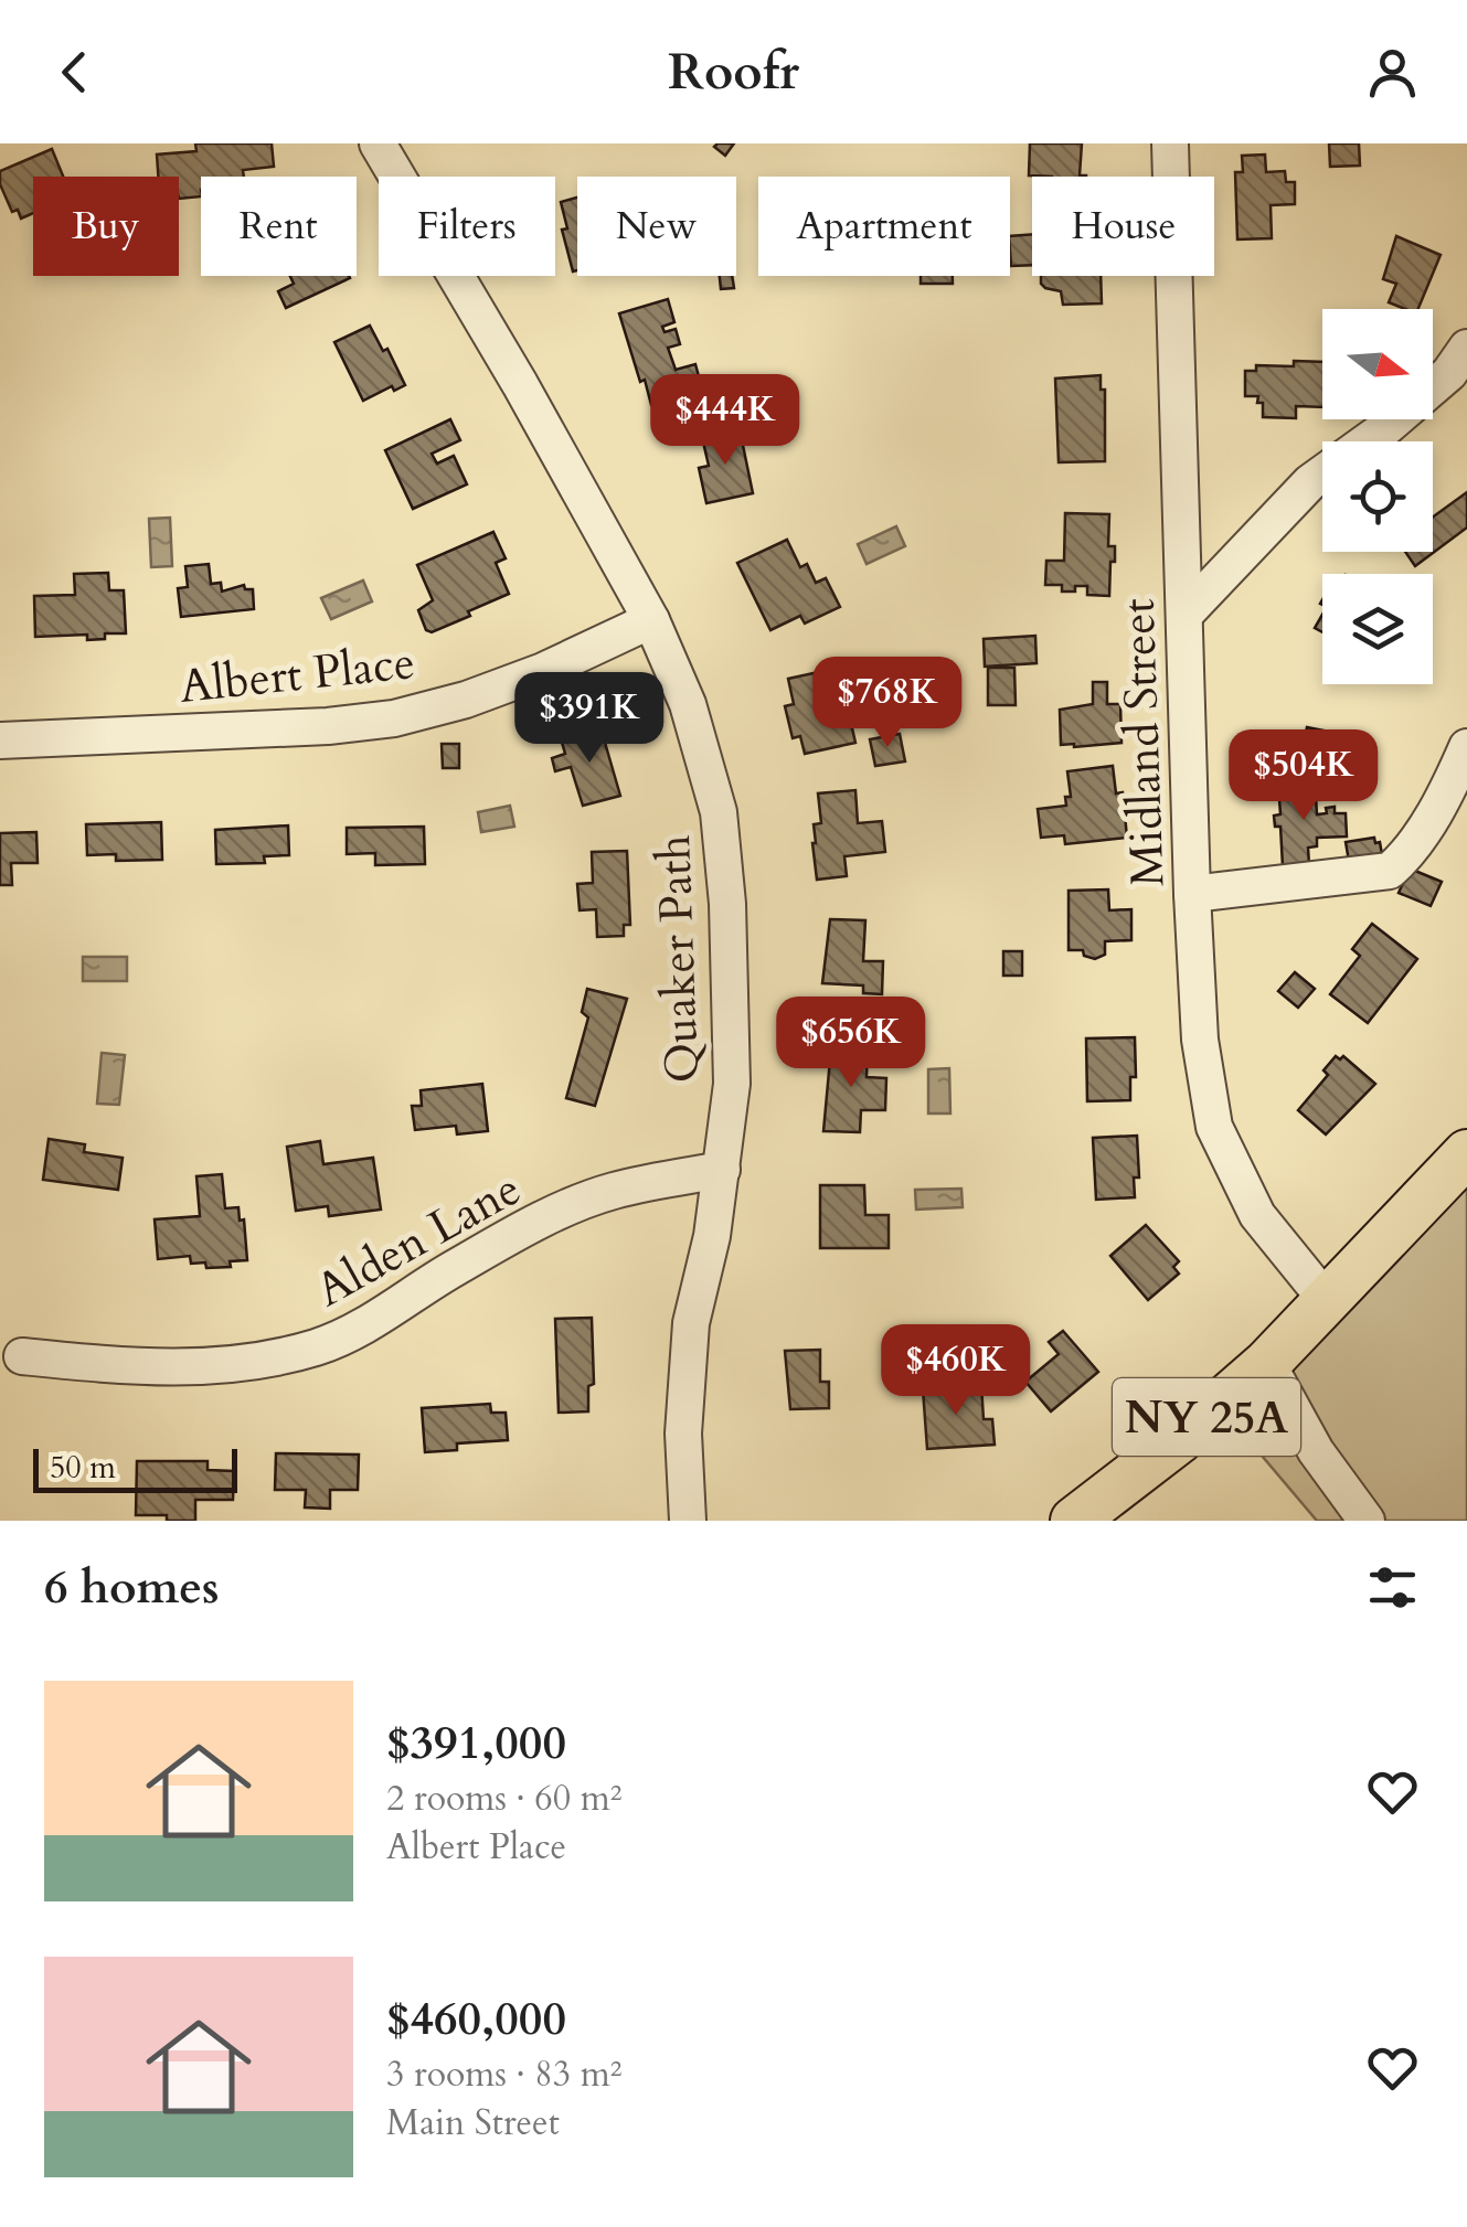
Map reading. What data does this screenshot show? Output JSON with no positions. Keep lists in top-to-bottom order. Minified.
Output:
{"streets":{"main road":["NY 25A"],"street":["Albert Place","Midland Street","Quaker Path","Alden Lane"]},"crossings":[["Albert Place","Quaker Path"],["Midland Street","NY 25A"],["Quaker Path","Alden Lane"]],"scale_bar":"50 m","north":"right","page":{"header":"Roofr","chip":["Buy","Rent","Filters","New","Apartment","House"],"price":["$444K","$768K","$391K","$504K","$656K","$460K"],"scale":"50 m","heading":"6 homes","list":[{"name":"$391,000","note":"2 rooms · 60 m² · Albert Place"},{"name":"$460,000","note":"3 rooms · 83 m² · Main Street"}]}}
